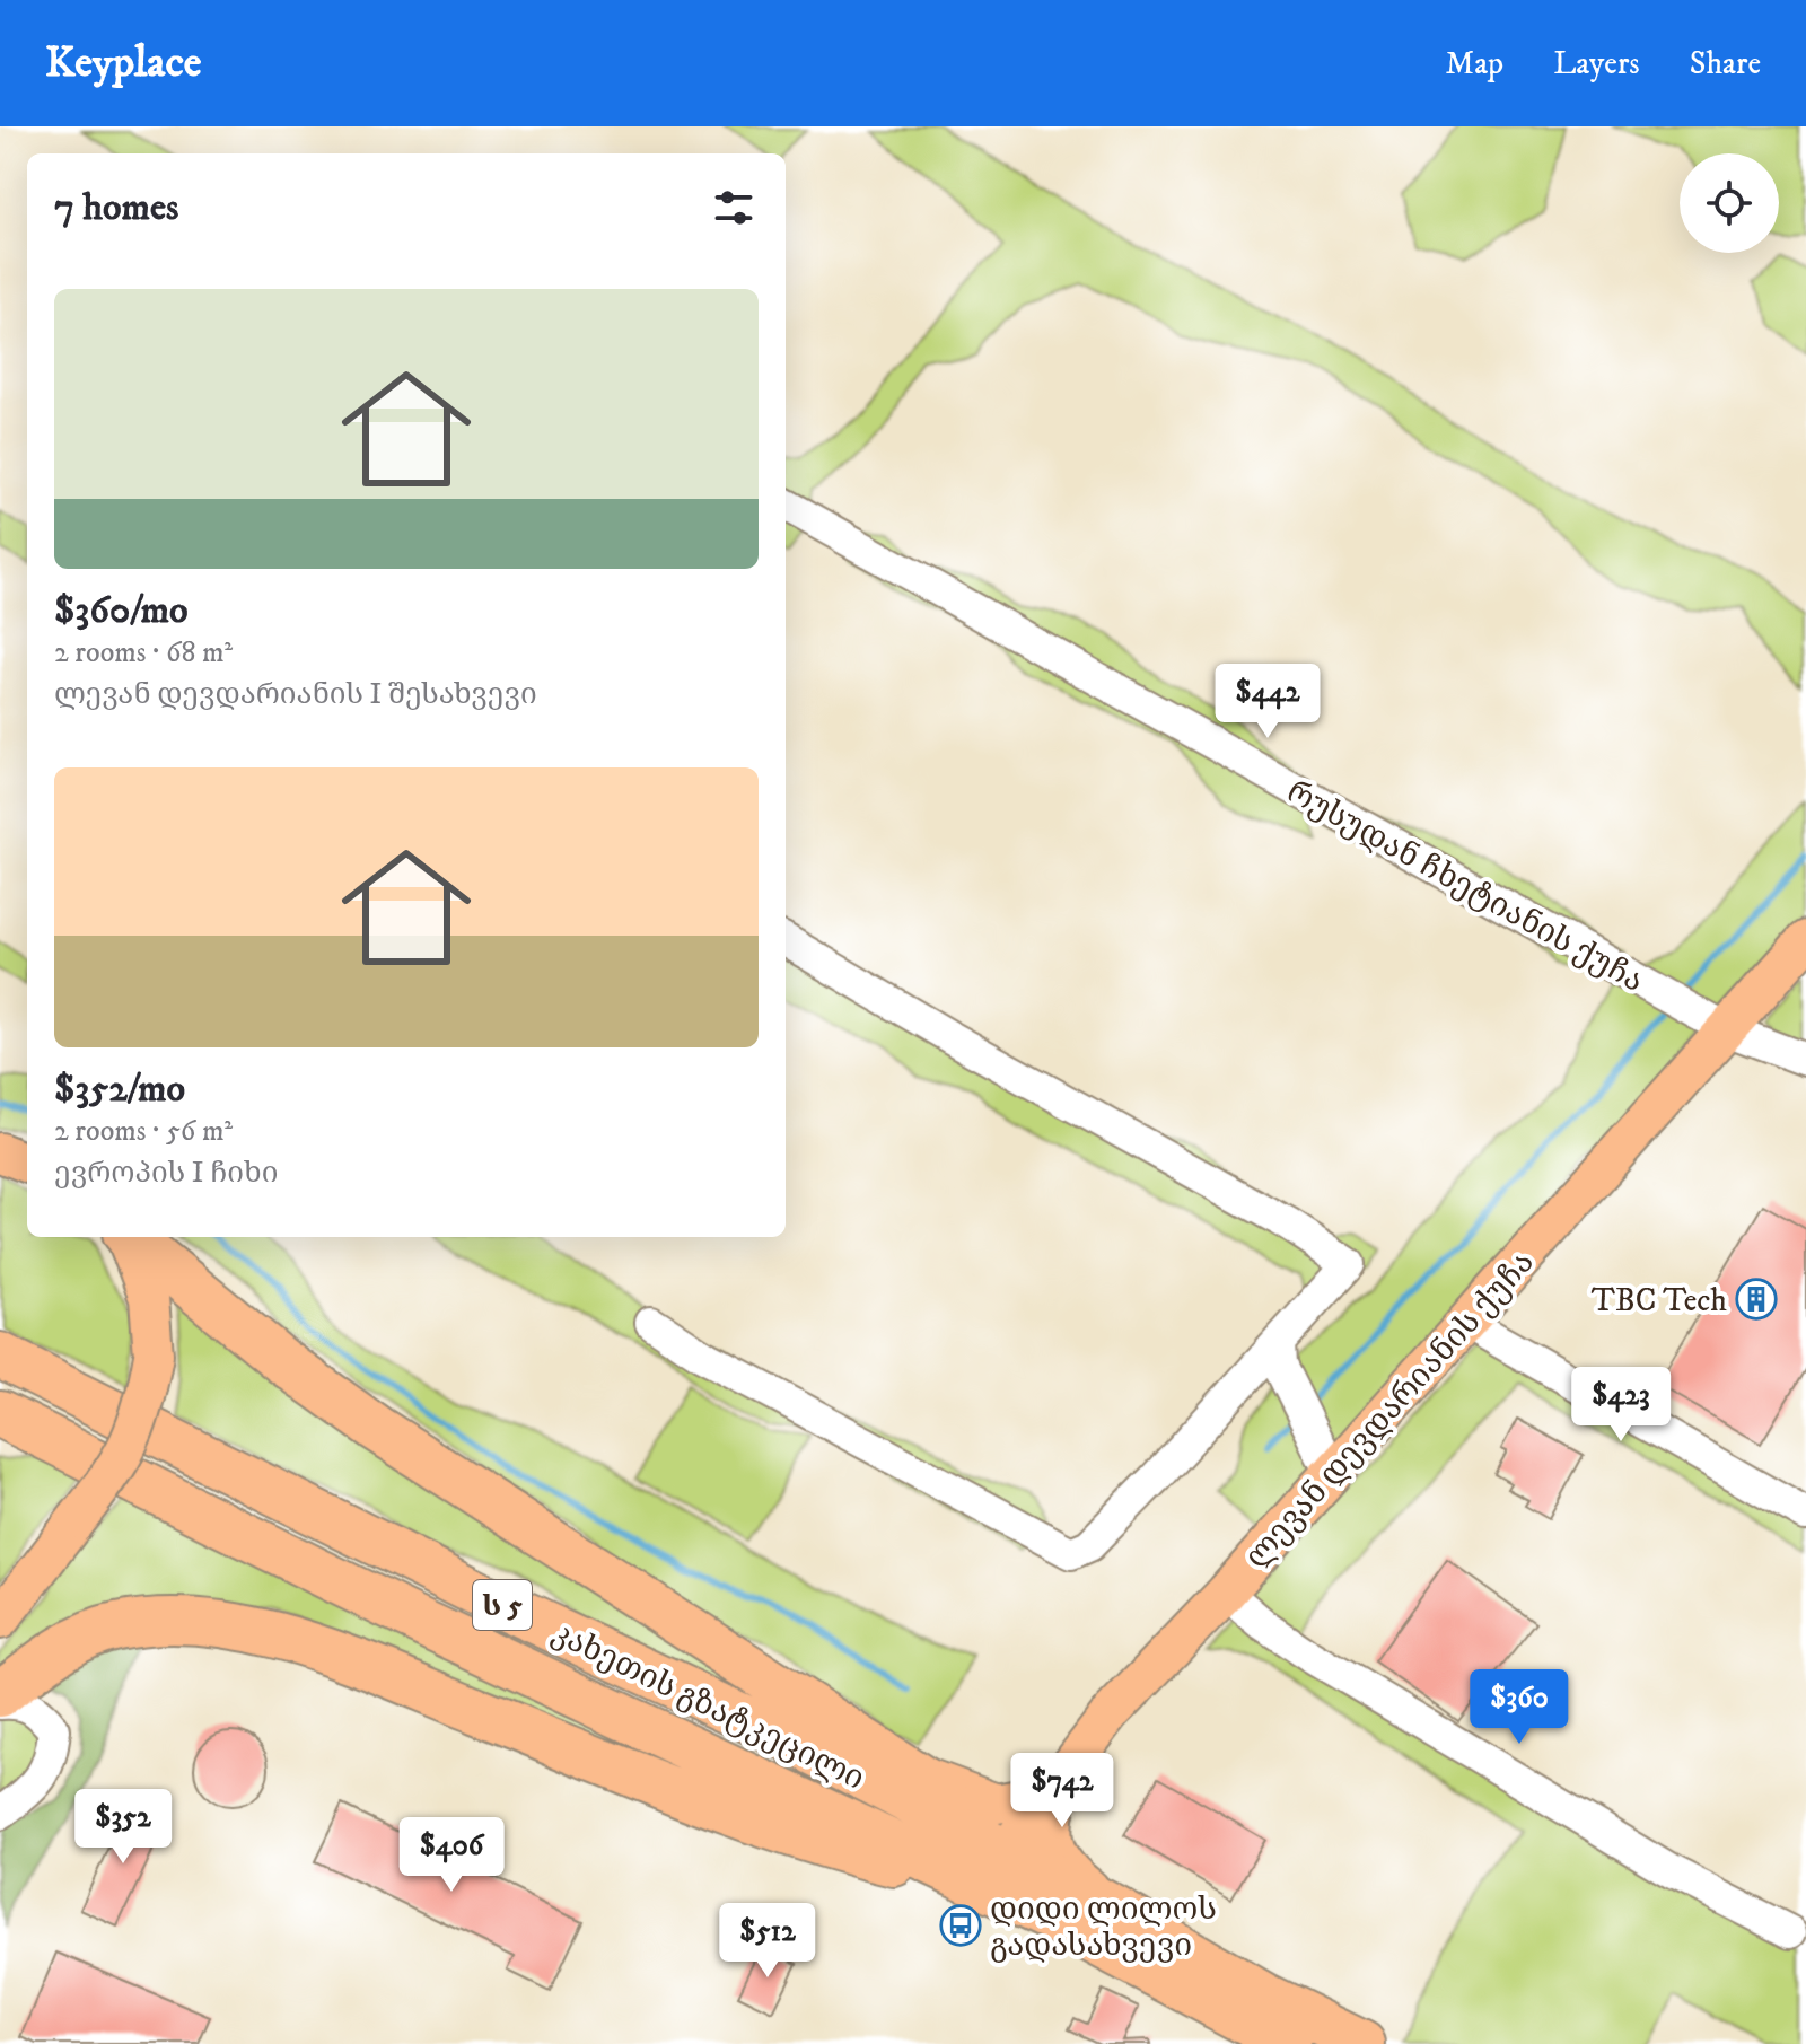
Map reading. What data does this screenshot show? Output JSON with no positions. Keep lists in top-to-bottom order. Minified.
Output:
{"streets":{"highway":["ს 5","კახეთის გზატკეცილი"],"main road":["ლევან დევდარიანის ქუჩა"],"street":["რუსუდან ჩხეტიანის ქუჩა"]},"crossings":[["რუსუდან ჩხეტიანის ქუჩა","ლევან დევდარიანის ქუჩა"],["ლევან დევდარიანის ქუჩა","კახეთის გზატკეცილი"]],"places":{"building":["TBC Tech"],"bus stop":["დიდი ლილოს გადასახვევი"]},"page":{"header":"Keyplace","nav":["Map","Layers","Share"],"heading":"7 homes","list":[{"name":"$360/mo","note":"2 rooms · 68 m² · ლევან დევდარიანის I შესახვევი"},{"name":"$352/mo","note":"2 rooms · 56 m² · ევროპის I ჩიხი"}],"price":["$442","$423","$360","$742","$352","$406","$512"]}}
